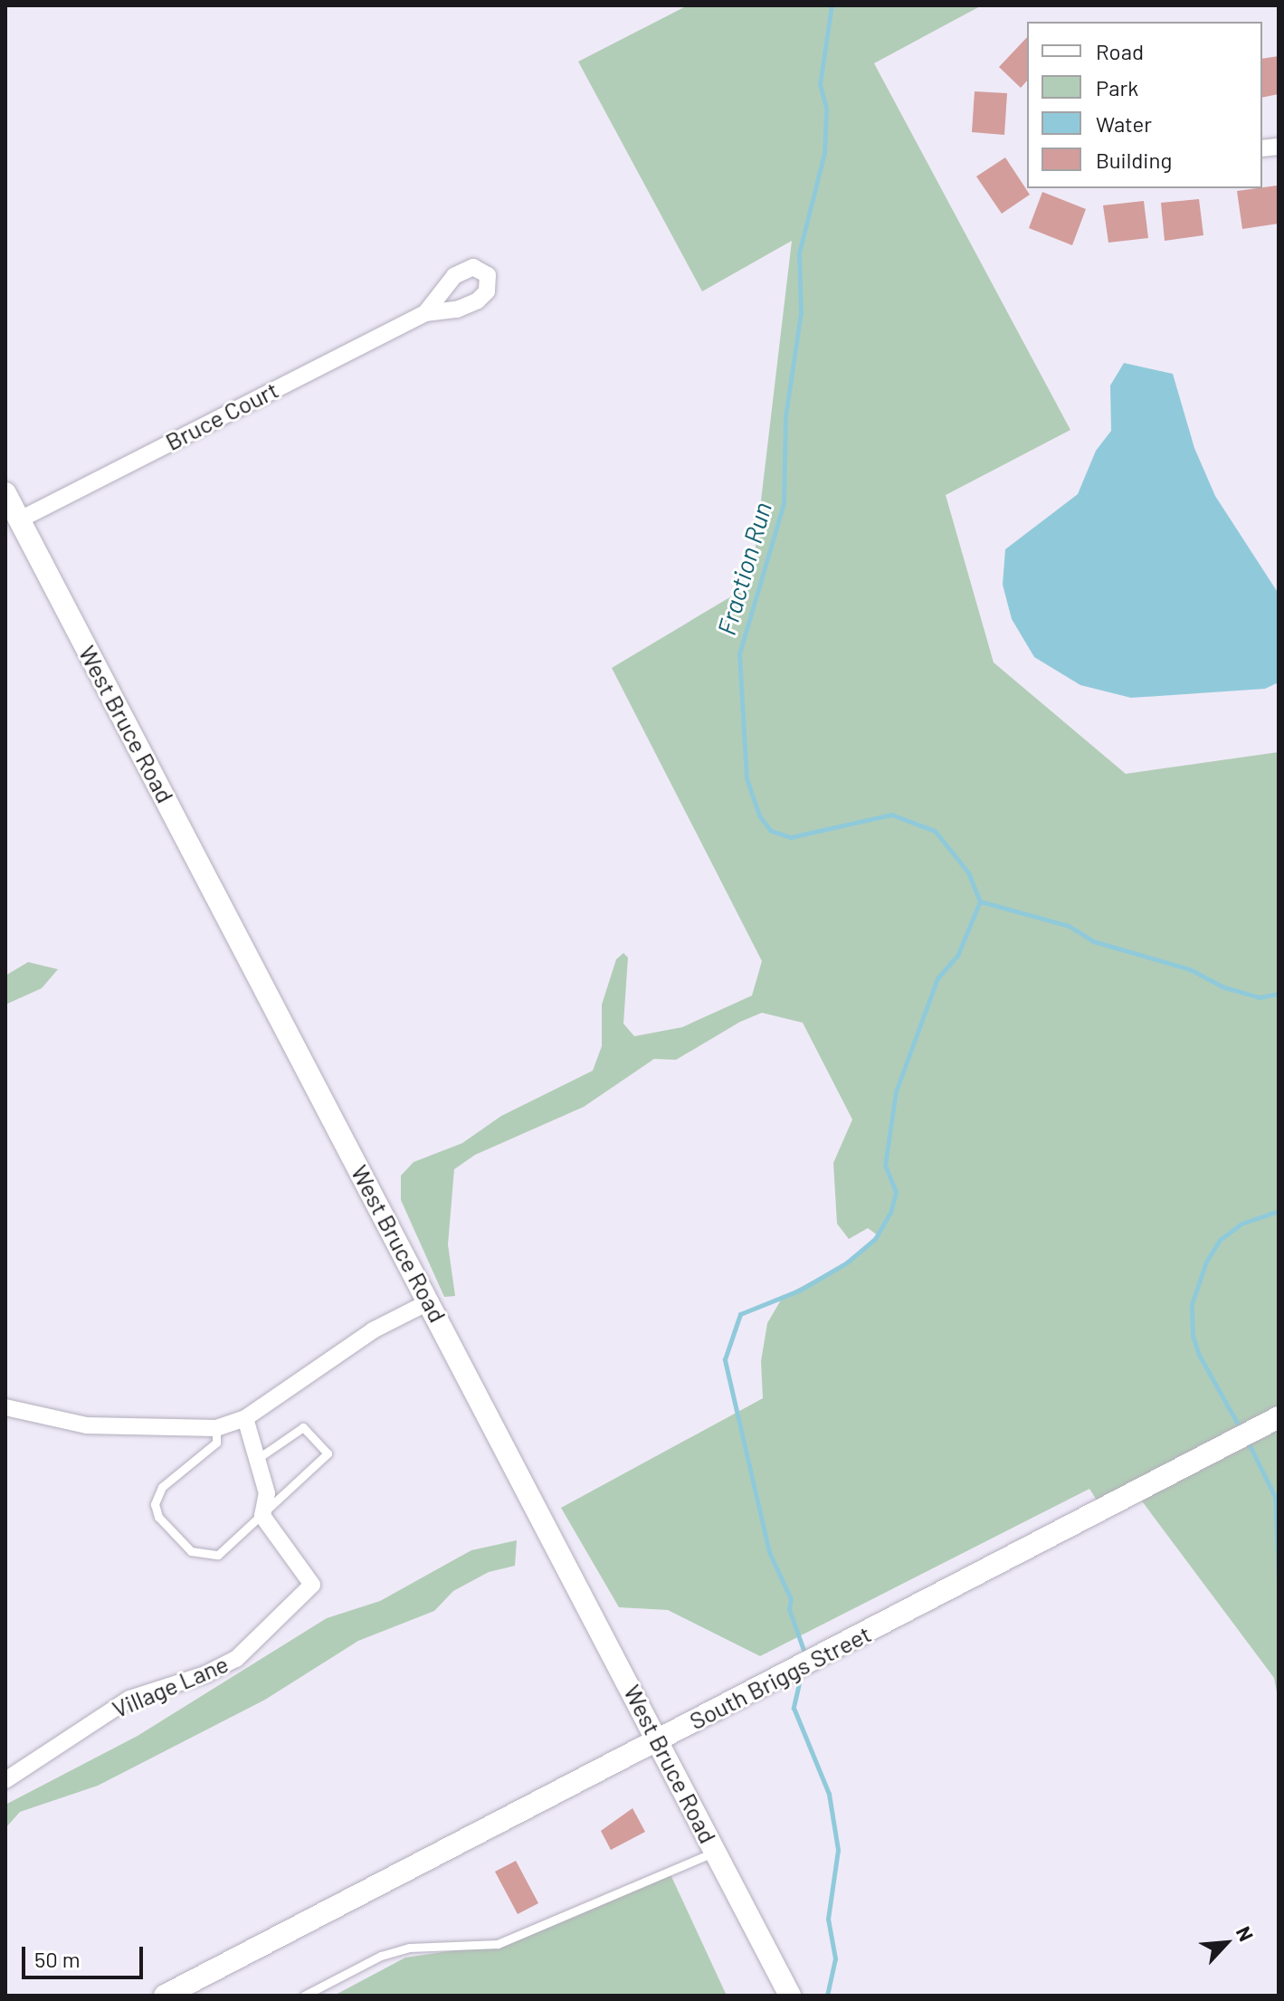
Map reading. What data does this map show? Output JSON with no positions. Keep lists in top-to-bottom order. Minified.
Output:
{"streets":{"street":["Bruce Court","West Bruce Road","South Briggs Street","Village Lane"]},"crossings":[["Bruce Court","West Bruce Road"],["West Bruce Road","South Briggs Street"]],"water":["Fraction Run"],"legend":["Road","Park","Water","Building"],"scale_bar":"50 m","north":"top right"}
